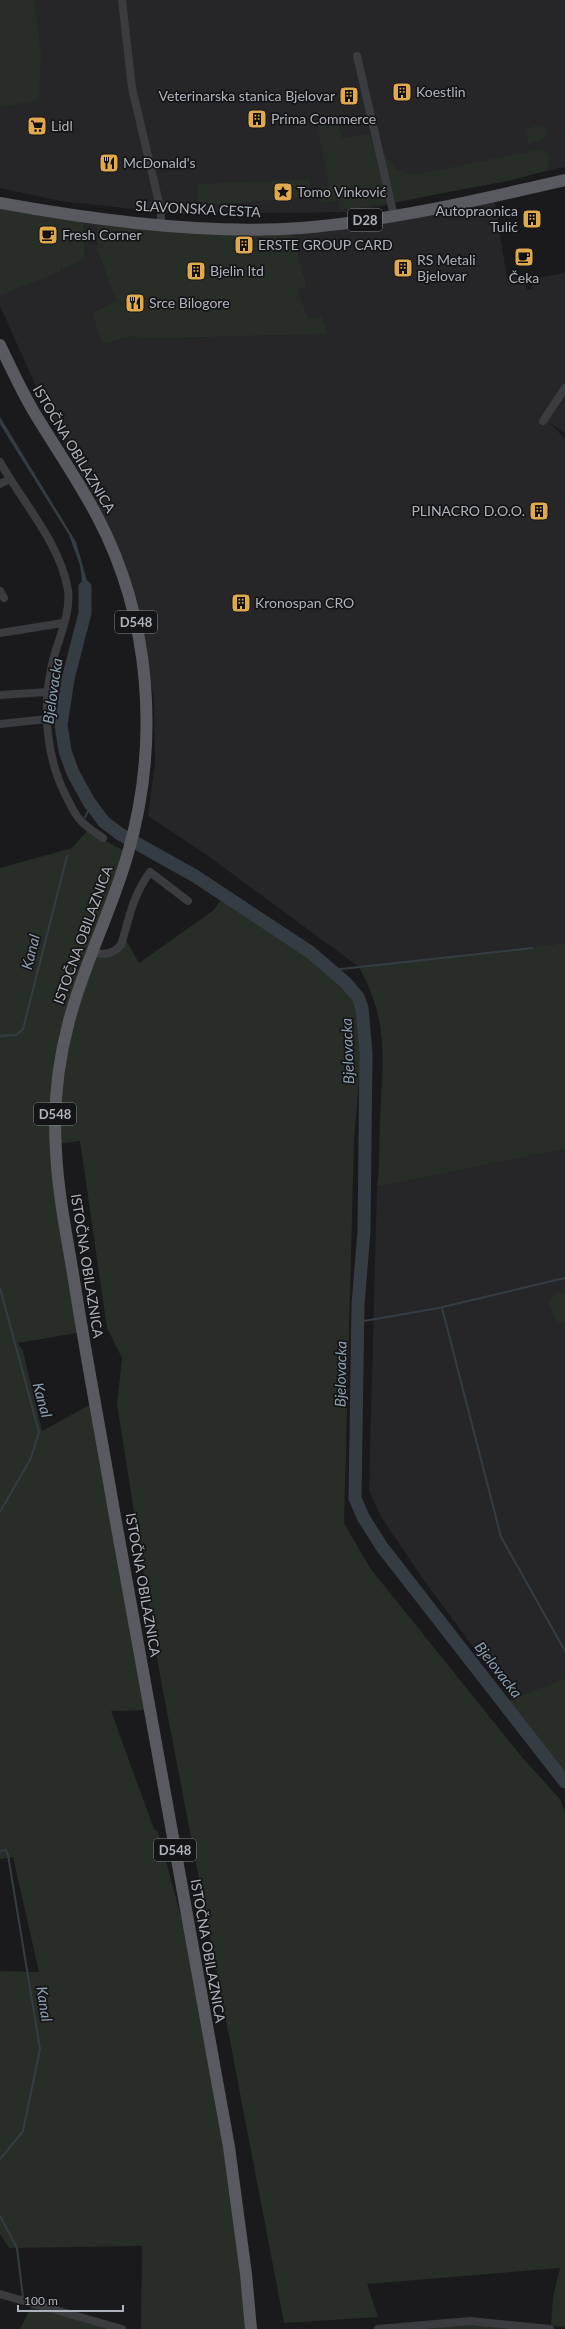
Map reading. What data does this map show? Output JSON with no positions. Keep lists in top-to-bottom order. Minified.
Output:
{"streets":{"main road":["SLAVONSKA CESTA","D28","ISTOČNA OBILAZNICA","D548"]},"water":["Bjelovacka","Kanal"],"places":{"building":["Koestlin","Veterinarska stanica Bjelovar","Prima Commerce","Autopraonica Tulić","ERSTE GROUP CARD","RS Metali Bjelovar","Bjelin ltd","PLINACRO D.O.O.","Kronospan CRO"],"supermarket":["Lidl"],"restaurant":["McDonald's","Srce Bilogore"],"place":["Tomo Vinković"],"cafe":["Fresh Corner","Čeka"]},"scale_bar":"100 m"}
